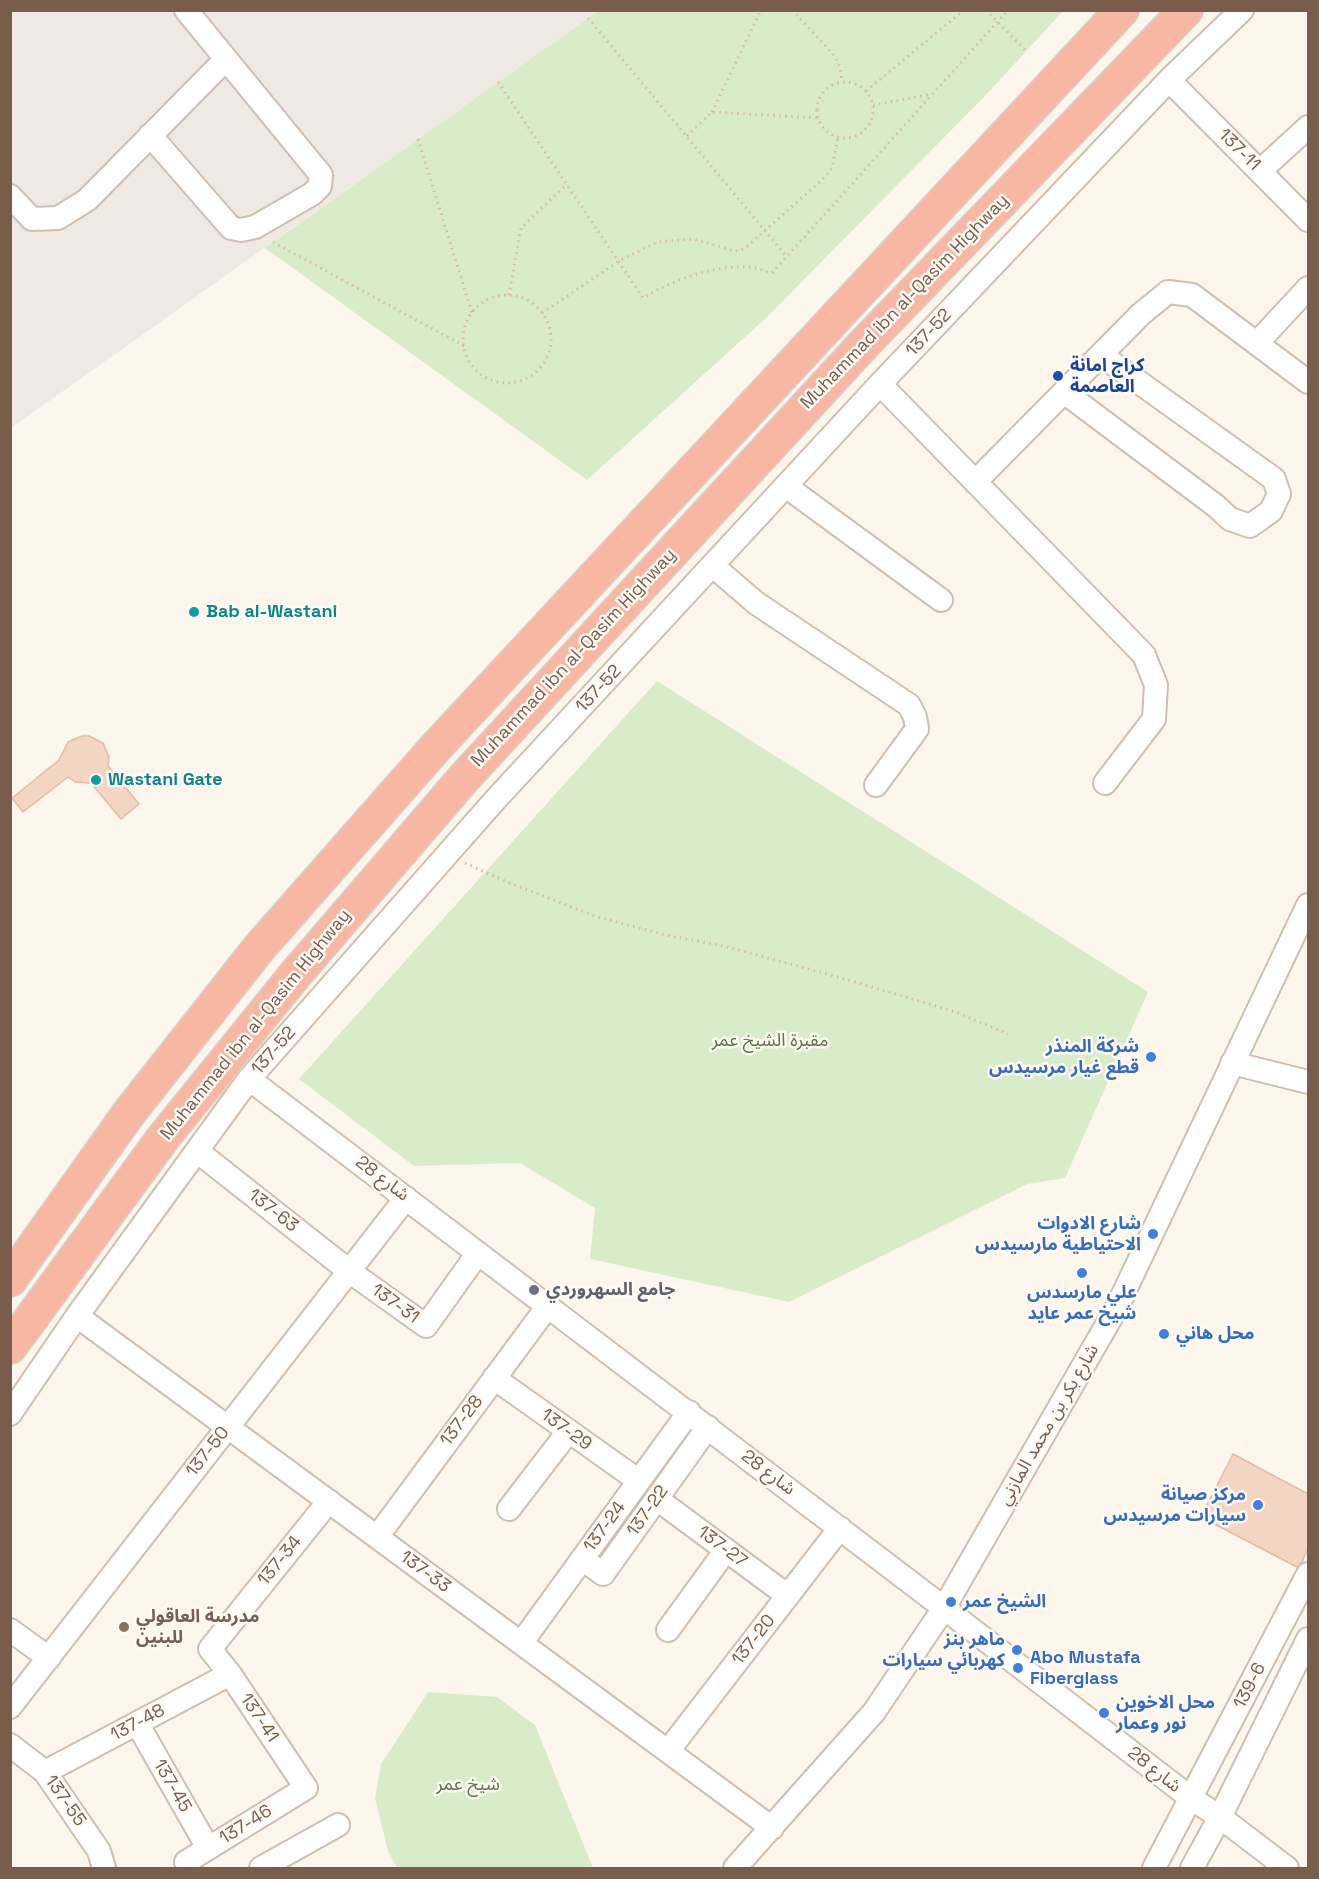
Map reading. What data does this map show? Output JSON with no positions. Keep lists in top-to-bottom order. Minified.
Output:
{"streets":{"highway":["Muhammad ibn al-Qasim Highway"],"street":["137-11","137-52","شارع 28","137-63","137-31","137-28","شارع بكر بن محمد المازني","137-29","137-50","137-22","137-24","137-27","137-34","137-33","137-20","139-6","137-41","137-48","137-45","137-55","137-46"]},"crossings":[["137-11","137-52"],["137-52","شارع 28"],["137-52","137-63"],["137-52","137-33"],["شارع 28","137-31"],["شارع 28","137-28"],["شارع 28","شارع بكر بن محمد المازني"],["شارع 28","137-50"],["شارع 28","137-22"],["شارع 28","137-24"],["شارع 28","137-20"],["شارع 28","139-6"],["137-63","137-31"],["137-63","137-50"],["137-31","137-50"],["137-28","137-29"],["137-28","137-33"],["شارع بكر بن محمد المازني","137-33"],["137-29","137-24"],["137-50","137-33"],["137-22","137-24"],["137-22","137-27"],["137-24","137-33"],["137-27","137-20"],["137-34","137-33"],["137-34","137-41"],["137-33","137-20"],["137-41","137-48"],["137-41","137-46"],["137-48","137-45"],["137-48","137-55"],["137-45","137-46"]],"parks":["مقبرة الشيخ عمر","شيخ عمر"],"places":["كراج امانة العاصمة","Bab al-Wastani","Wastani Gate","شركة المنذر قطع غيار مرسيدس","شارع الادوات الاحتياطية مارسيدس","علي مارسدس شيخ عمر عايد","جامع السهروردي","محل هاني","مركز صيانة سيارات مرسيدس","الشيخ عمر","مدرسة العاقولي للبنين","ماهر بنز كهربائي سيارات","Abo Mustafa Fiberglass","محل الاخوين نور وعمار"]}
